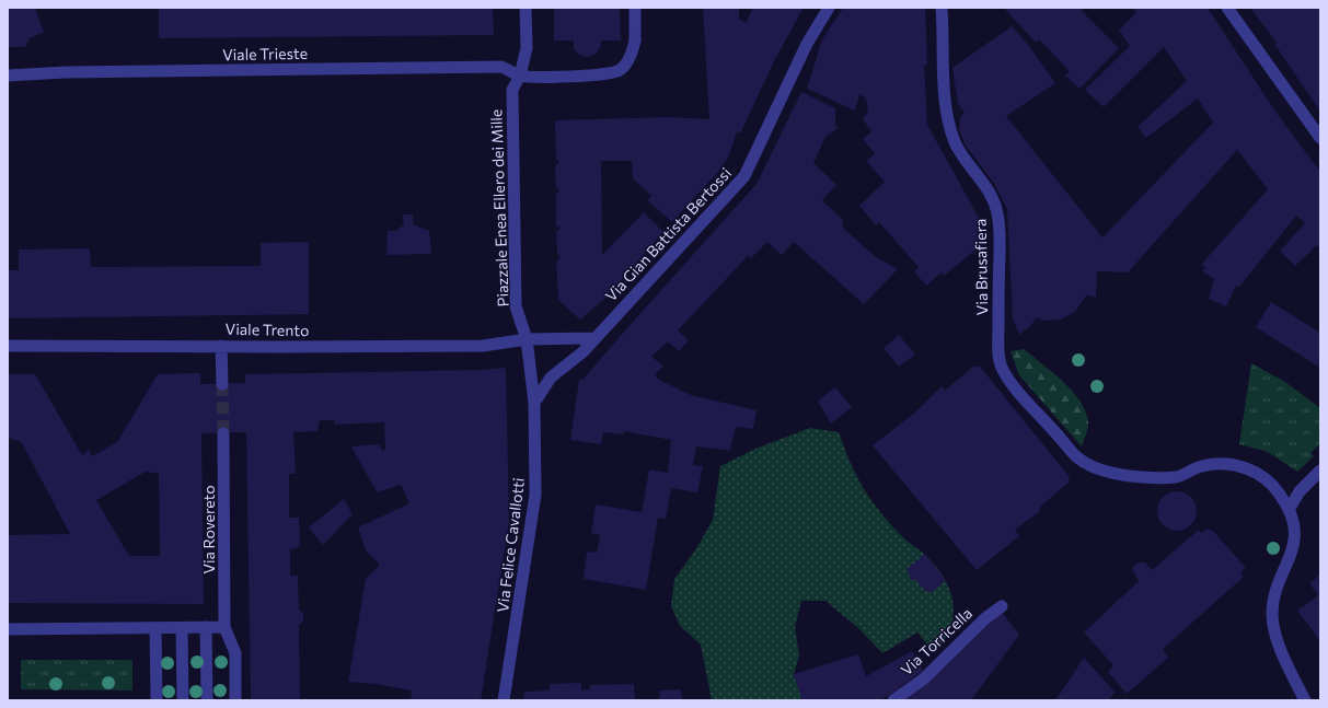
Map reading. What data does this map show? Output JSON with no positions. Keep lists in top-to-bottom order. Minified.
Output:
{"streets":{"street":["Viale Trieste","Piazzale Enea Ellero dei Mille","Via Gian Battista Bertossi","Via Brusafiera","Viale Trento","Via Rovereto","Via Felice Cavallotti","Via Torricella"]},"crossings":[["Viale Trieste","Piazzale Enea Ellero dei Mille"],["Piazzale Enea Ellero dei Mille","Viale Trento"],["Piazzale Enea Ellero dei Mille","Via Felice Cavallotti"],["Via Gian Battista Bertossi","Via Felice Cavallotti"],["Viale Trento","Via Felice Cavallotti"]]}
